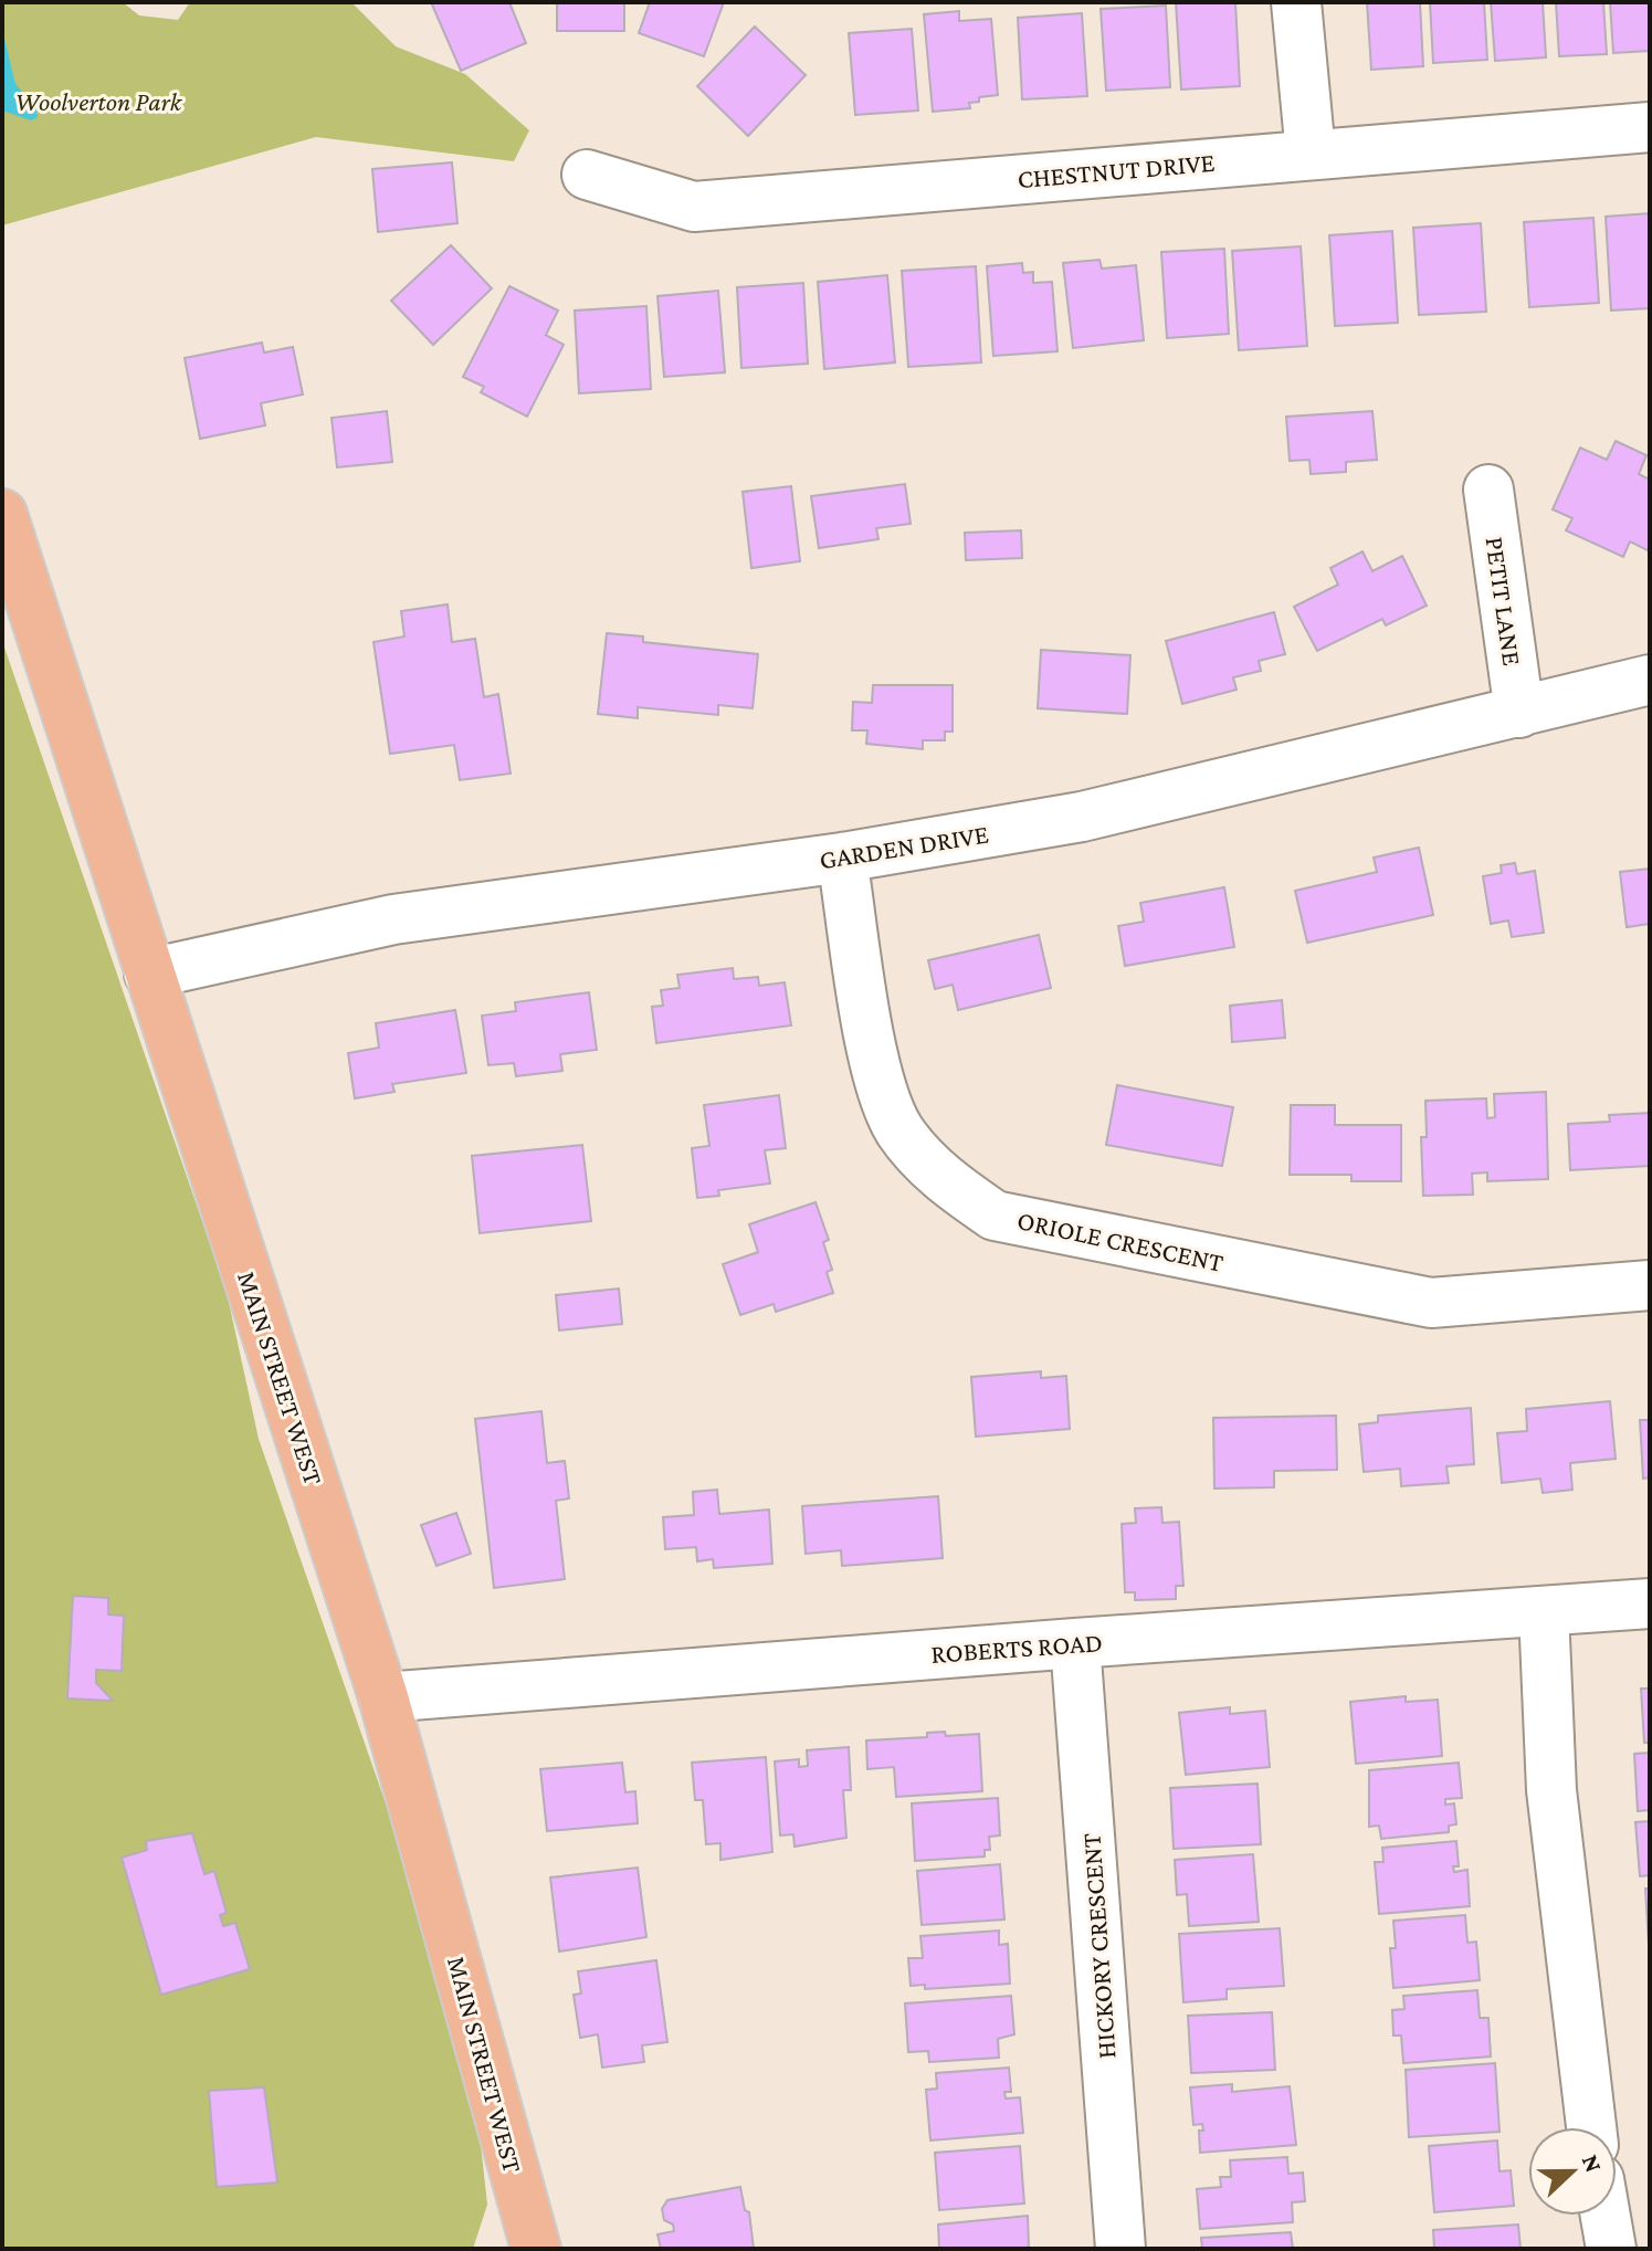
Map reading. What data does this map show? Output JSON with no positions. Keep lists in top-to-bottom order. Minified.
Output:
{"streets":{"main road":["MAIN STREET WEST"],"street":["CHESTNUT DRIVE","PETIT LANE","GARDEN DRIVE","ORIOLE CRESCENT","ROBERTS ROAD","HICKORY CRESCENT"]},"crossings":[["PETIT LANE","GARDEN DRIVE"],["GARDEN DRIVE","ORIOLE CRESCENT"],["GARDEN DRIVE","MAIN STREET WEST"],["MAIN STREET WEST","ROBERTS ROAD"],["ROBERTS ROAD","HICKORY CRESCENT"]],"parks":["Woolverton Park"],"north":"right"}
